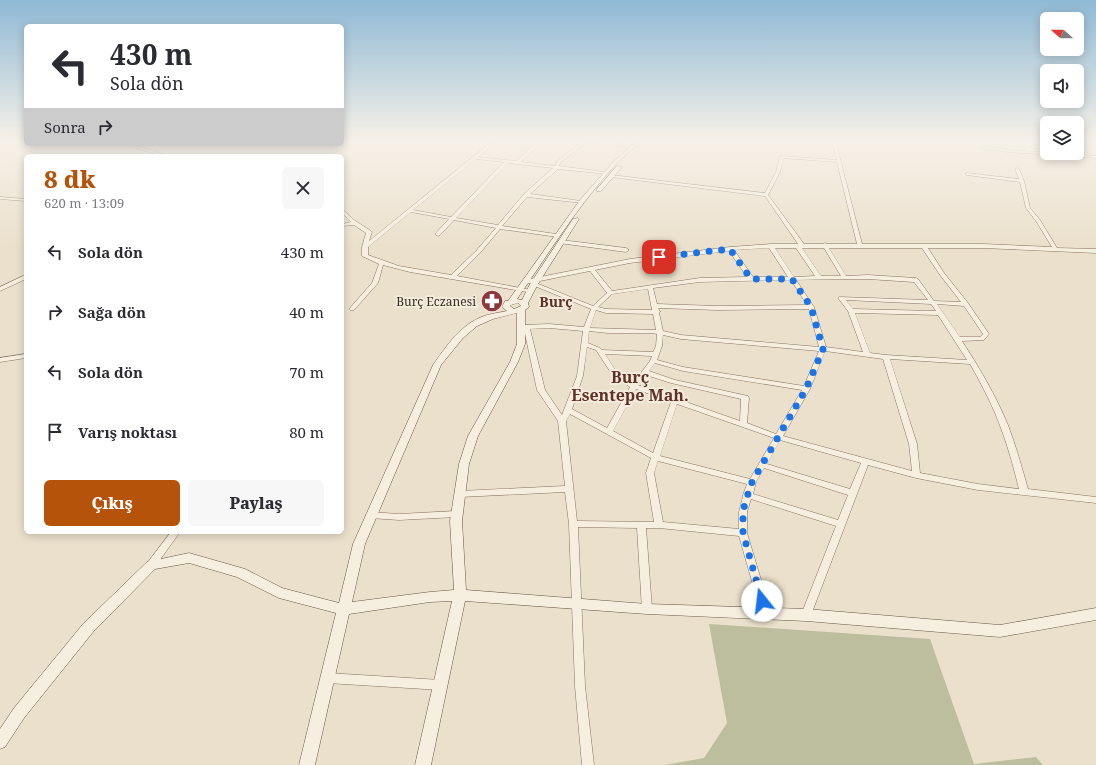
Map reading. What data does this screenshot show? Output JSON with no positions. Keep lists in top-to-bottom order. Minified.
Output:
{"districts":["Burç","Burç Esentepe Mah."],"places":{"pharmacy":["Burç Eczanesi"]},"north":"left","page":{"turn":["430 m","Sola dön"],"then":"Sonra","heading":["8 dk","620 m · 13:09"],"list":[{"name":"Sola dön","value":"430 m"},{"name":"Sağa dön","value":"40 m"},{"name":"Sola dön","value":"70 m"},{"name":"Varış noktası","value":"80 m"}],"buttons":["Çıkış","Paylaş"]}}
